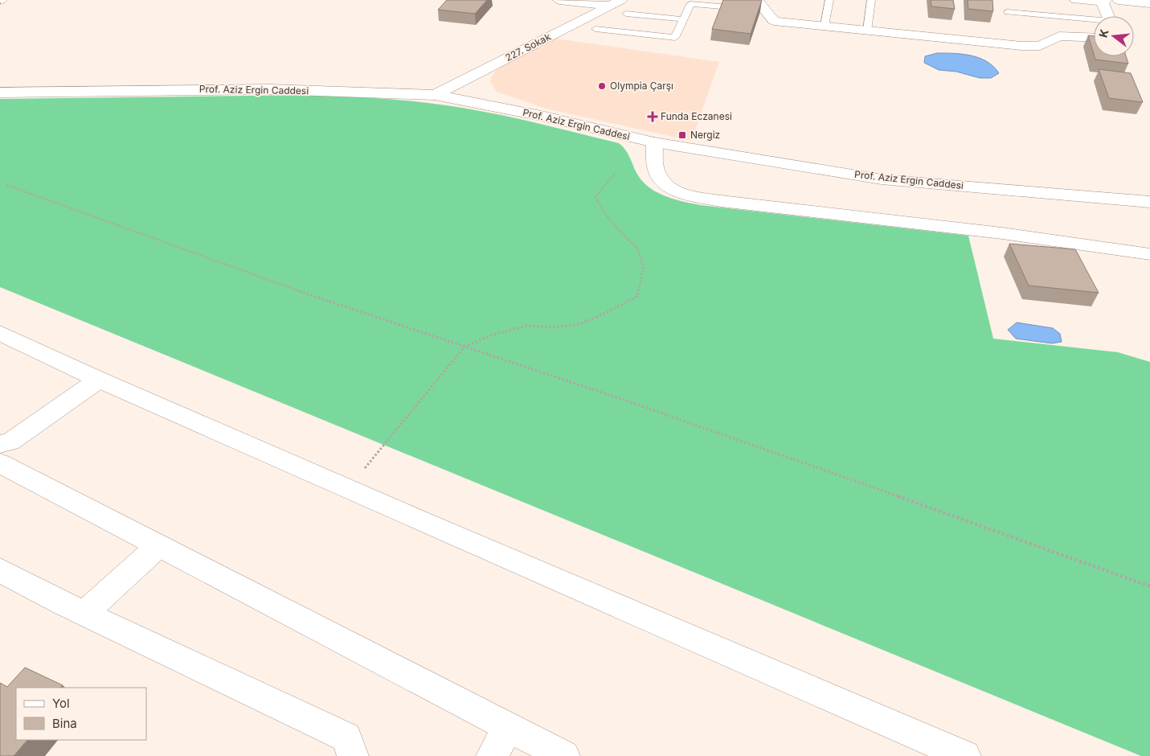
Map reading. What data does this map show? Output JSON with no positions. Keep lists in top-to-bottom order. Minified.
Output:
{"streets":{"street":["227. Sokak","Prof. Aziz Ergin Caddesi"]},"crossings":[["227. Sokak","Prof. Aziz Ergin Caddesi"]],"places":{"other":["Olympia Çarşı"],"health":["Funda Eczanesi"],"transit":["Nergiz"]},"legend":["Yol","Bina"],"north":"left"}
